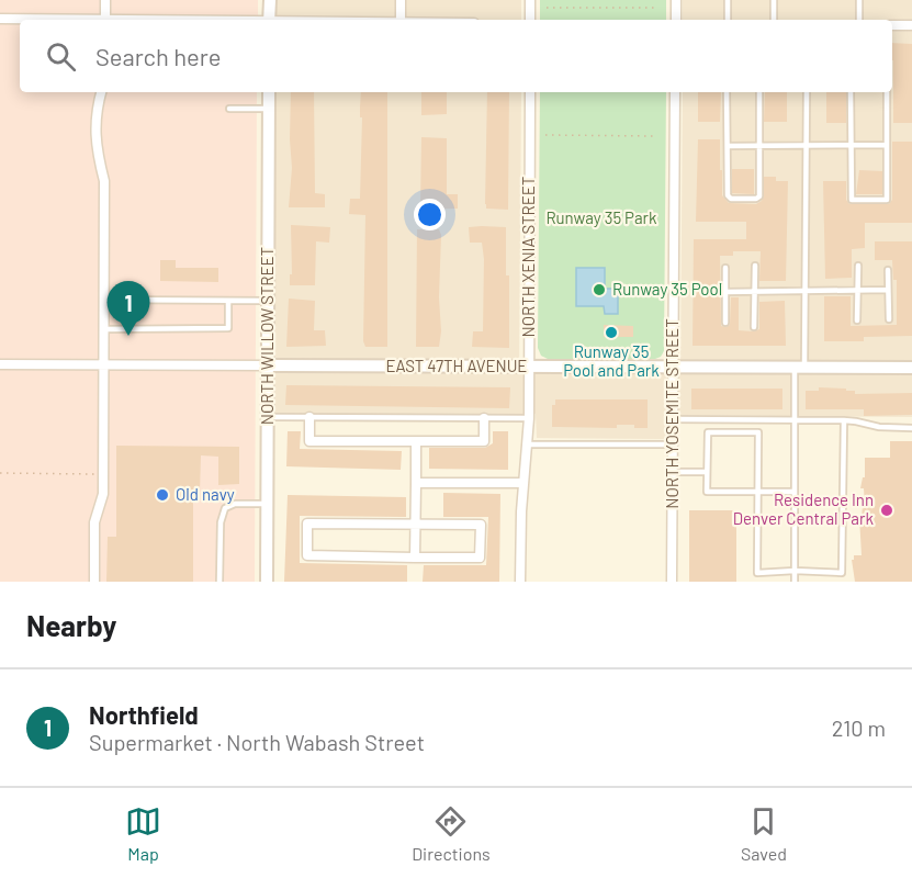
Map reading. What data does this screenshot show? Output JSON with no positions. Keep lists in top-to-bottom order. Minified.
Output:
{"streets":{"street":["NORTH XENIA STREET","NORTH WILLOW STREET","EAST 47TH AVENUE","NORTH YOSEMITE STREET"]},"crossings":[["NORTH XENIA STREET","EAST 47TH AVENUE"],["NORTH WILLOW STREET","EAST 47TH AVENUE"],["EAST 47TH AVENUE","NORTH YOSEMITE STREET"]],"parks":["Runway 35 Park"],"places":["Runway 35 Pool","Runway 35 Pool and Park","Old navy","Residence Inn Denver Central Park"],"page":{"search":"Search here","pins":"1","heading":"Nearby","list":[{"mark":"1","name":"Northfield","note":"Supermarket · North Wabash Street","value":"210 m"}],"nav":["Map","Directions","Saved"]}}
